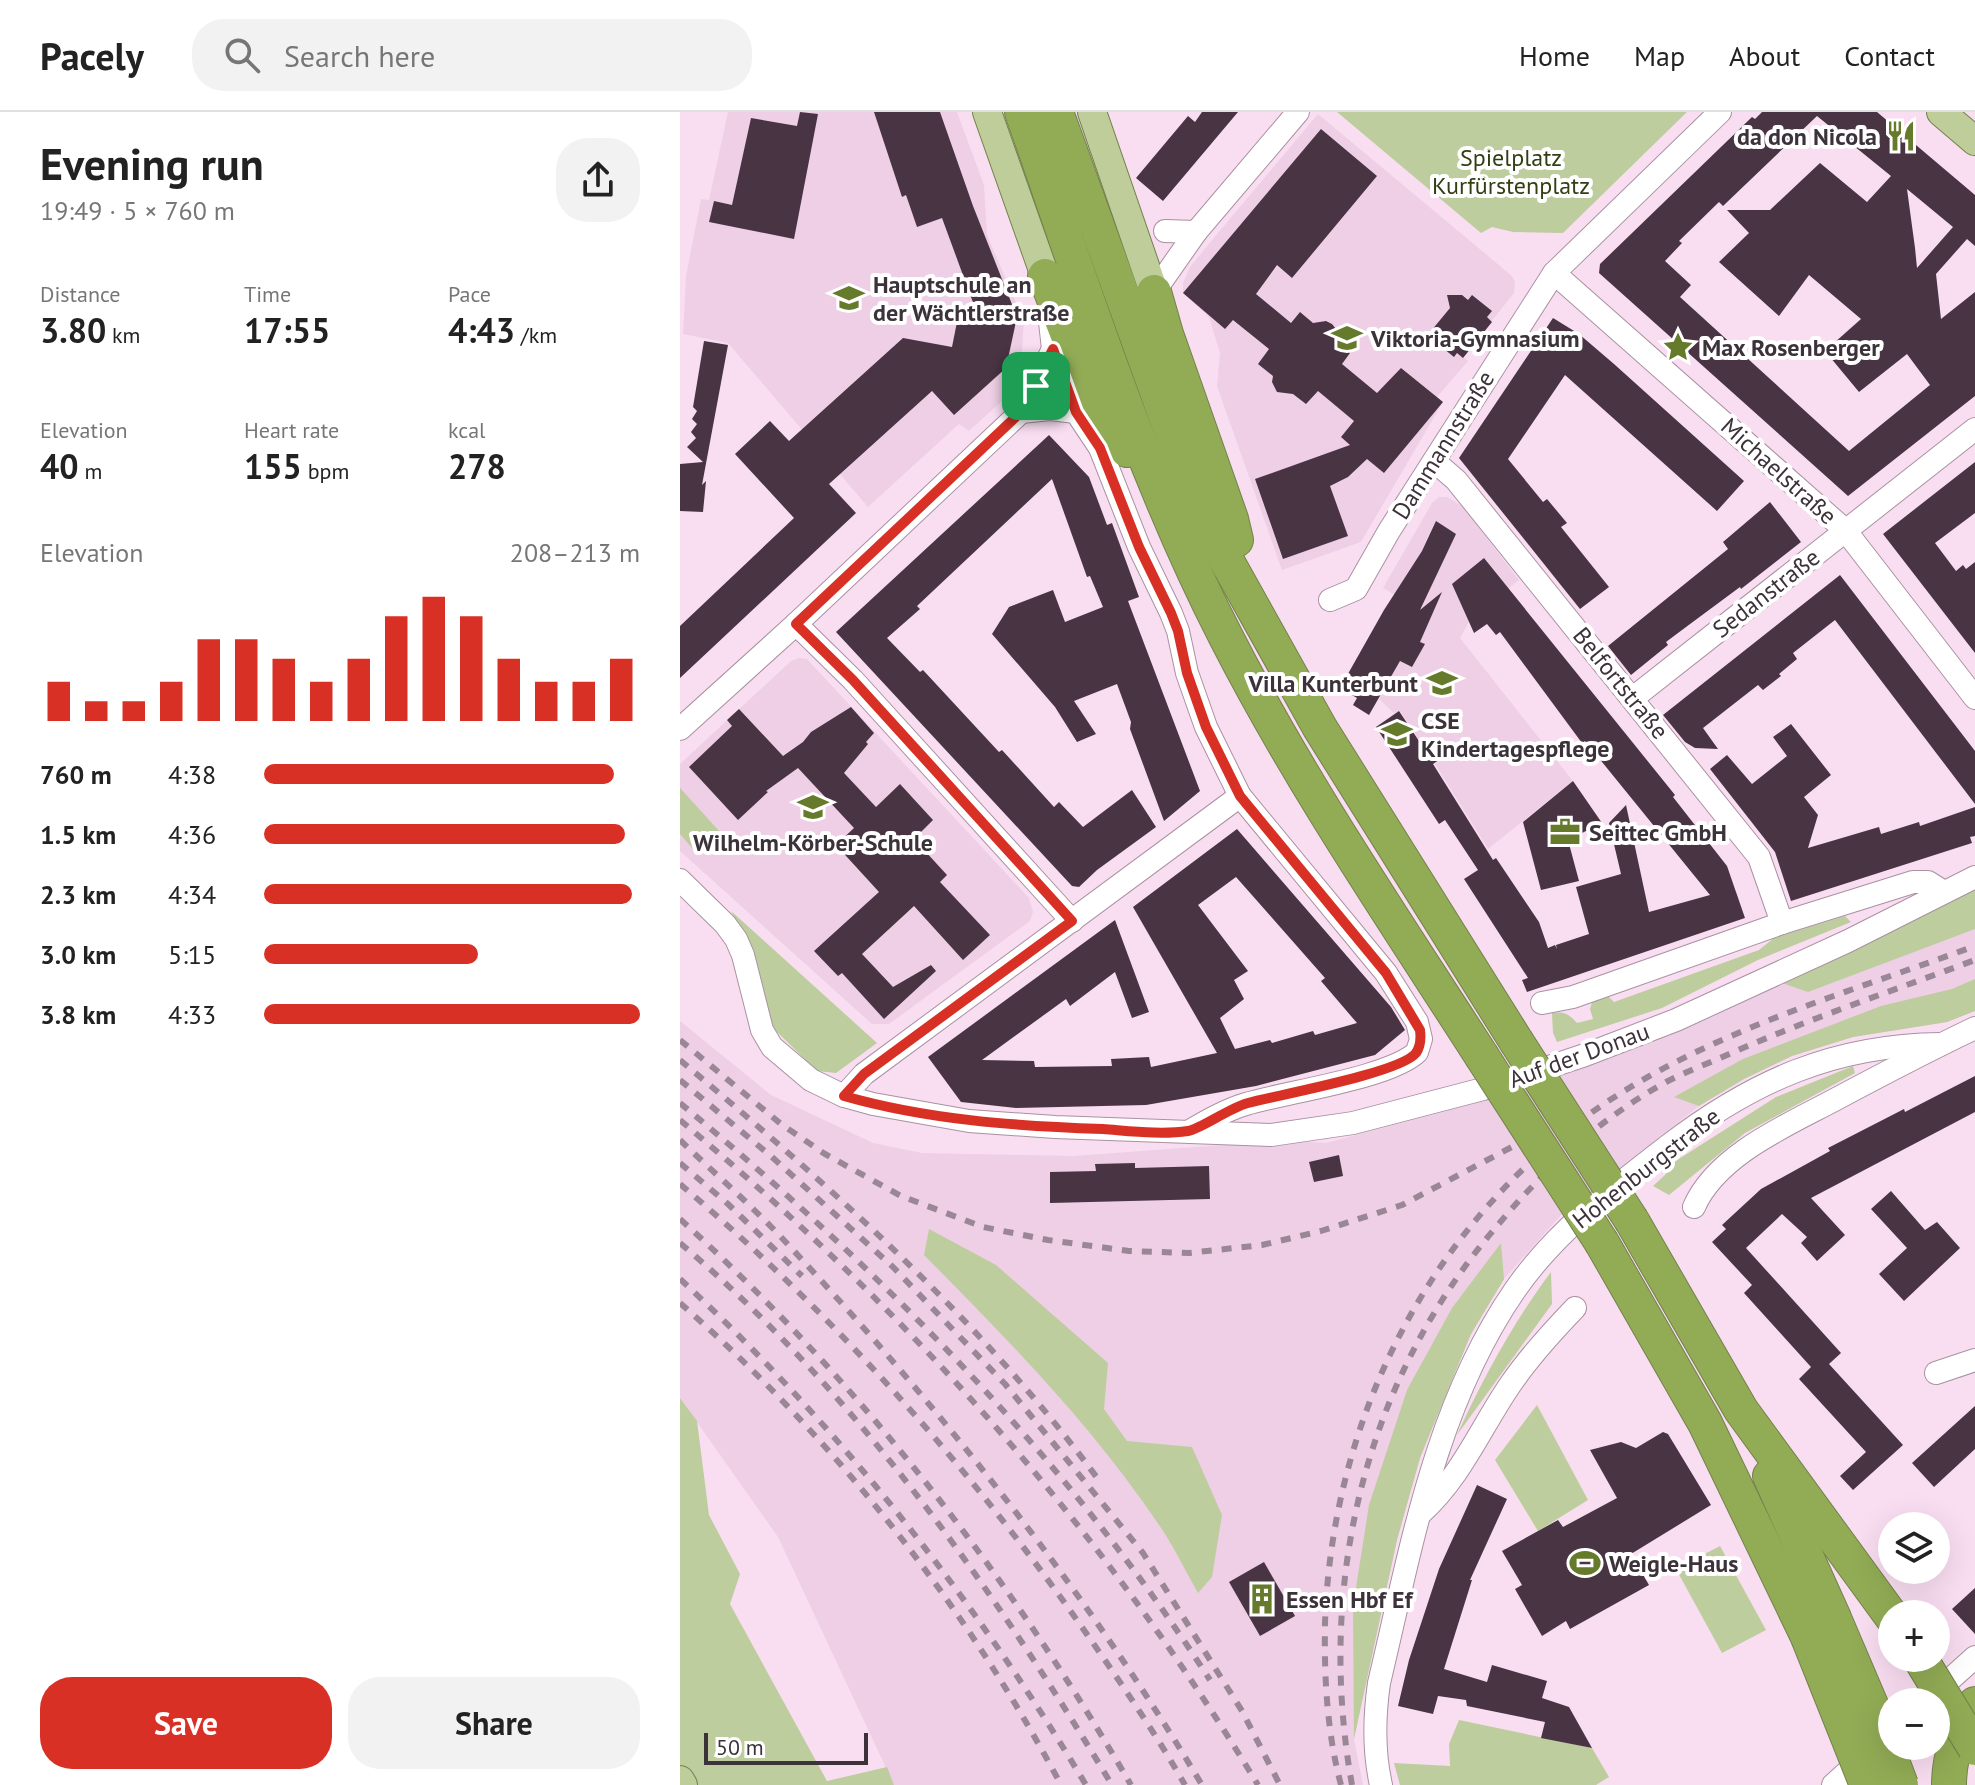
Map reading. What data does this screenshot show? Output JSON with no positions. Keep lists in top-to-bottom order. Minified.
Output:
{"streets":{"street":["Dammannstraße","Michaelstraße","Sedanstraße","Belfortstraße","Auf der Donau","Hohenburgstraße"]},"crossings":[["Dammannstraße","Michaelstraße"],["Dammannstraße","Belfortstraße"],["Michaelstraße","Sedanstraße"],["Sedanstraße","Belfortstraße"]],"parks":["Spielplatz Kurfürstenplatz"],"places":{"restaurant":["da don Nicola"],"school or university":["Hauptschule an der Wächtlerstraße","Viktoria-Gymnasium","Villa Kunterbunt","CSE Kindertagespflege","Wilhelm-Körber-Schule"],"place":["Max Rosenberger"],"office":["Seittec GmbH"],"sports":["Weigle-Haus"],"building":["Essen Hbf Ef"]},"scale_bar":"50 m","page":{"header":"Pacely","search":"Search here","nav":["Home","Map","About","Contact"],"heading":["Evening run","19:49 · 5 × 760 m"],"stats":[["Distance","3.80 km"],["Time","17:55"],["Pace","4:43 /km"],["Elevation","40 m"],["Heart rate","155 bpm"],["kcal","278"]],"chart":["Elevation","208–213 m"],"list":[{"name":"760 m","note":"4:38"},{"name":"1.5 km","note":"4:36"},{"name":"2.3 km","note":"4:34"},{"name":"3.0 km","note":"5:15"},{"name":"3.8 km","note":"4:33"}],"map_buttons":["+","−"],"buttons":["Save","Share"],"scale":"50 m"}}
